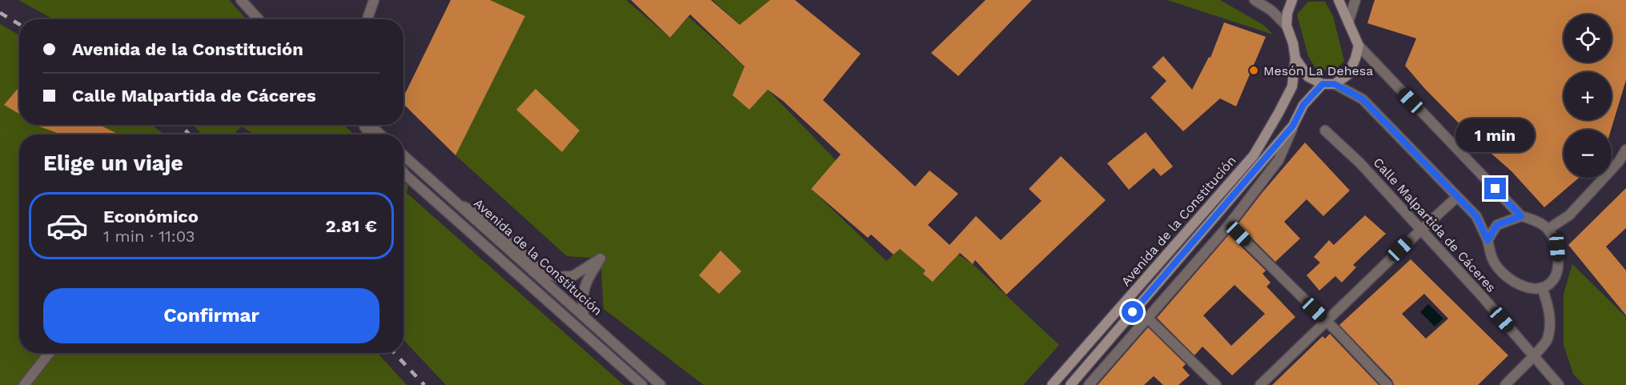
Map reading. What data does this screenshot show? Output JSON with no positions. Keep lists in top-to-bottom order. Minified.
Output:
{"streets":{"main road":["Avenida de la Constitución"],"street":["Calle Malpartida de Cáceres"]},"places":["Mesón La Dehesa"],"page":{"map_buttons":["+","−"],"banner":["Avenida de la Constitución","Calle Malpartida de Cáceres"],"bubble":"1 min","heading":"Elige un viaje","list":[{"name":"Económico","note":"1 min · 11:03","value":"2.81 €"}],"buttons":"Confirmar"}}
